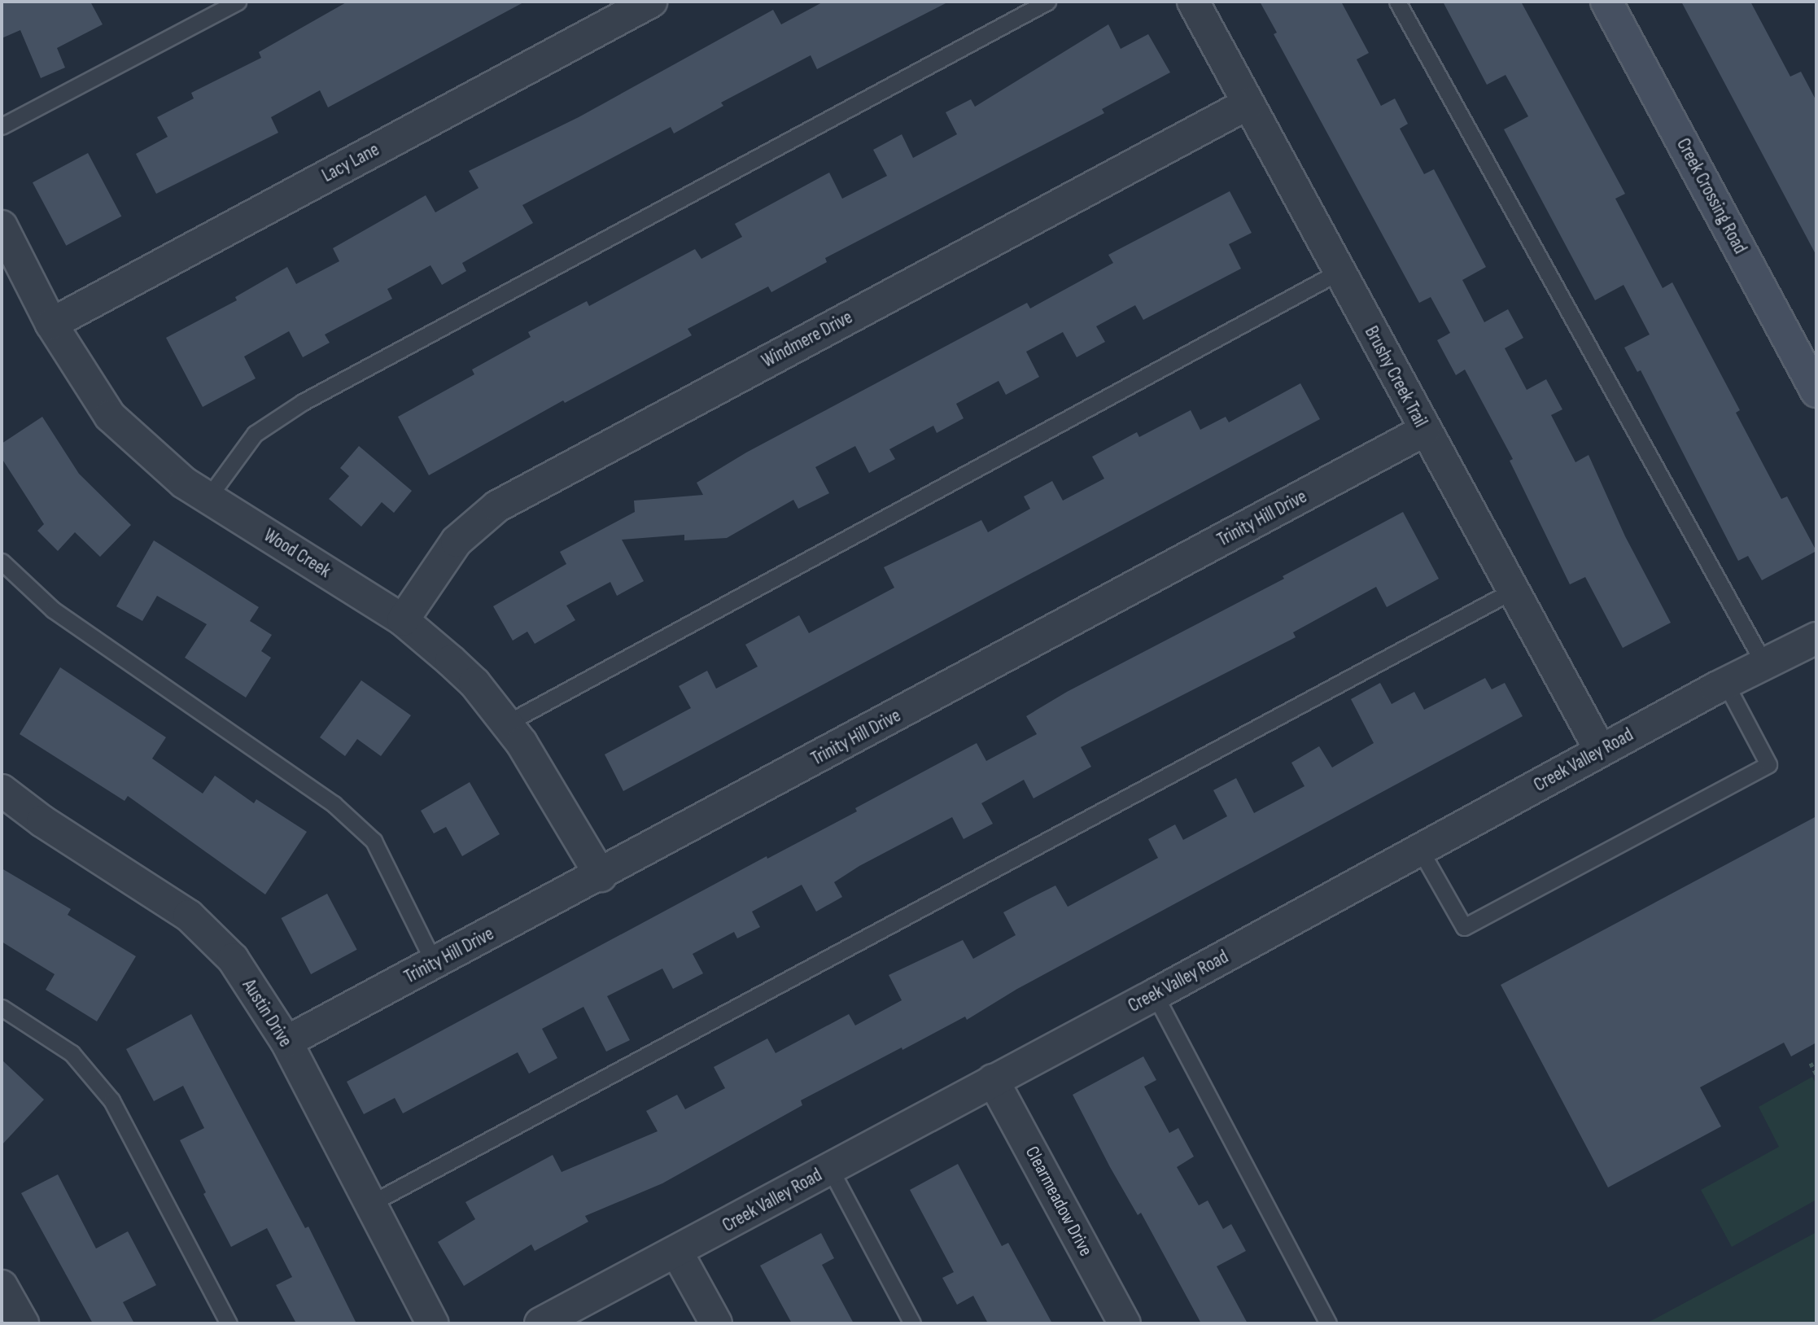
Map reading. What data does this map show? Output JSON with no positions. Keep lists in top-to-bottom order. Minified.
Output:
{"streets":{"street":["Lacy Lane","Creek Crossing Road","Windmere Drive","Brushy Creek Trail","Trinity Hill Drive","Wood Creek","Creek Valley Road","Austin Drive","Clearmeadow Drive"]},"crossings":[["Lacy Lane","Wood Creek"],["Windmere Drive","Brushy Creek Trail"],["Windmere Drive","Wood Creek"],["Brushy Creek Trail","Trinity Hill Drive"],["Brushy Creek Trail","Creek Valley Road"],["Trinity Hill Drive","Wood Creek"],["Trinity Hill Drive","Austin Drive"],["Creek Valley Road","Clearmeadow Drive"]]}
